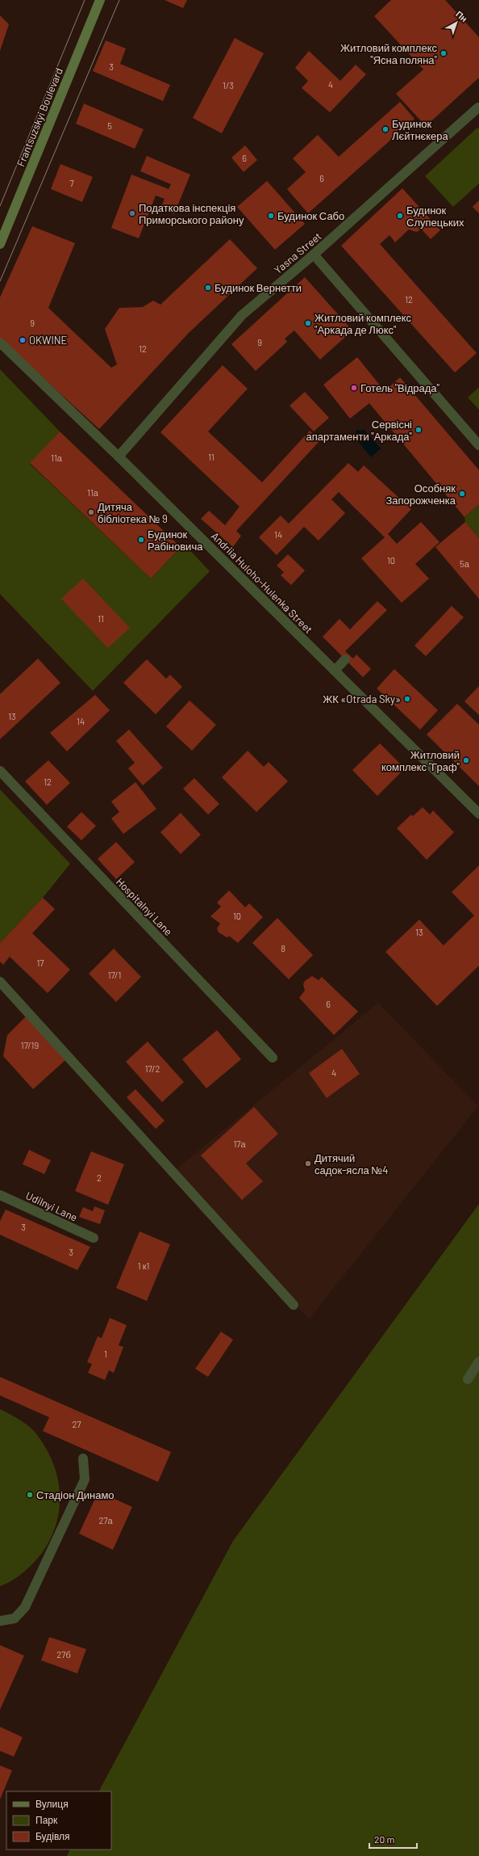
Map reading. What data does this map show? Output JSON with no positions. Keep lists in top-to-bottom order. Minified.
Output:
{"streets":{"street":["Frantsuzskyi Boulevard","Yasna Street","Andriia Huloho-Hulenka Street","Hospitalnyi Lane","Udilnyi Lane"]},"crossings":[["Yasna Street","Andriia Huloho-Hulenka Street"]],"places":["Житловий комплекс \"Ясна поляна\"","Будинок Лєйтнєкера","Податкова інспекція Приморського району","Будинок Сабо","Будинок Слупецьких","Будинок Вернетти","Житловий комплекс \"Аркада де Люкс\"","OKWINE","Готель \"Відрада\"","Сервісні апартаменти \"Аркада\"","Особняк Запорожченка","Дитяча бібліотека № 9","Будинок Рабіновича","ЖК «Otrada Sky»","Житловий комплекс \"Граф\"","Дитячий садок-ясла №4","Стадіон Динамо"],"house_numbers":["3","4","1/3","5","6","6","7","12","9","9","12","11","11а","11а","14","10","5а","11","13","14","12","10","13","8","17","17/1","6","17/19","17/2","4","17а","2","3","3","1 к1","1","27","27а","27б"],"legend":["Вулиця","Парк","Будівля"],"scale_bar":"20 m","north":"top right"}
